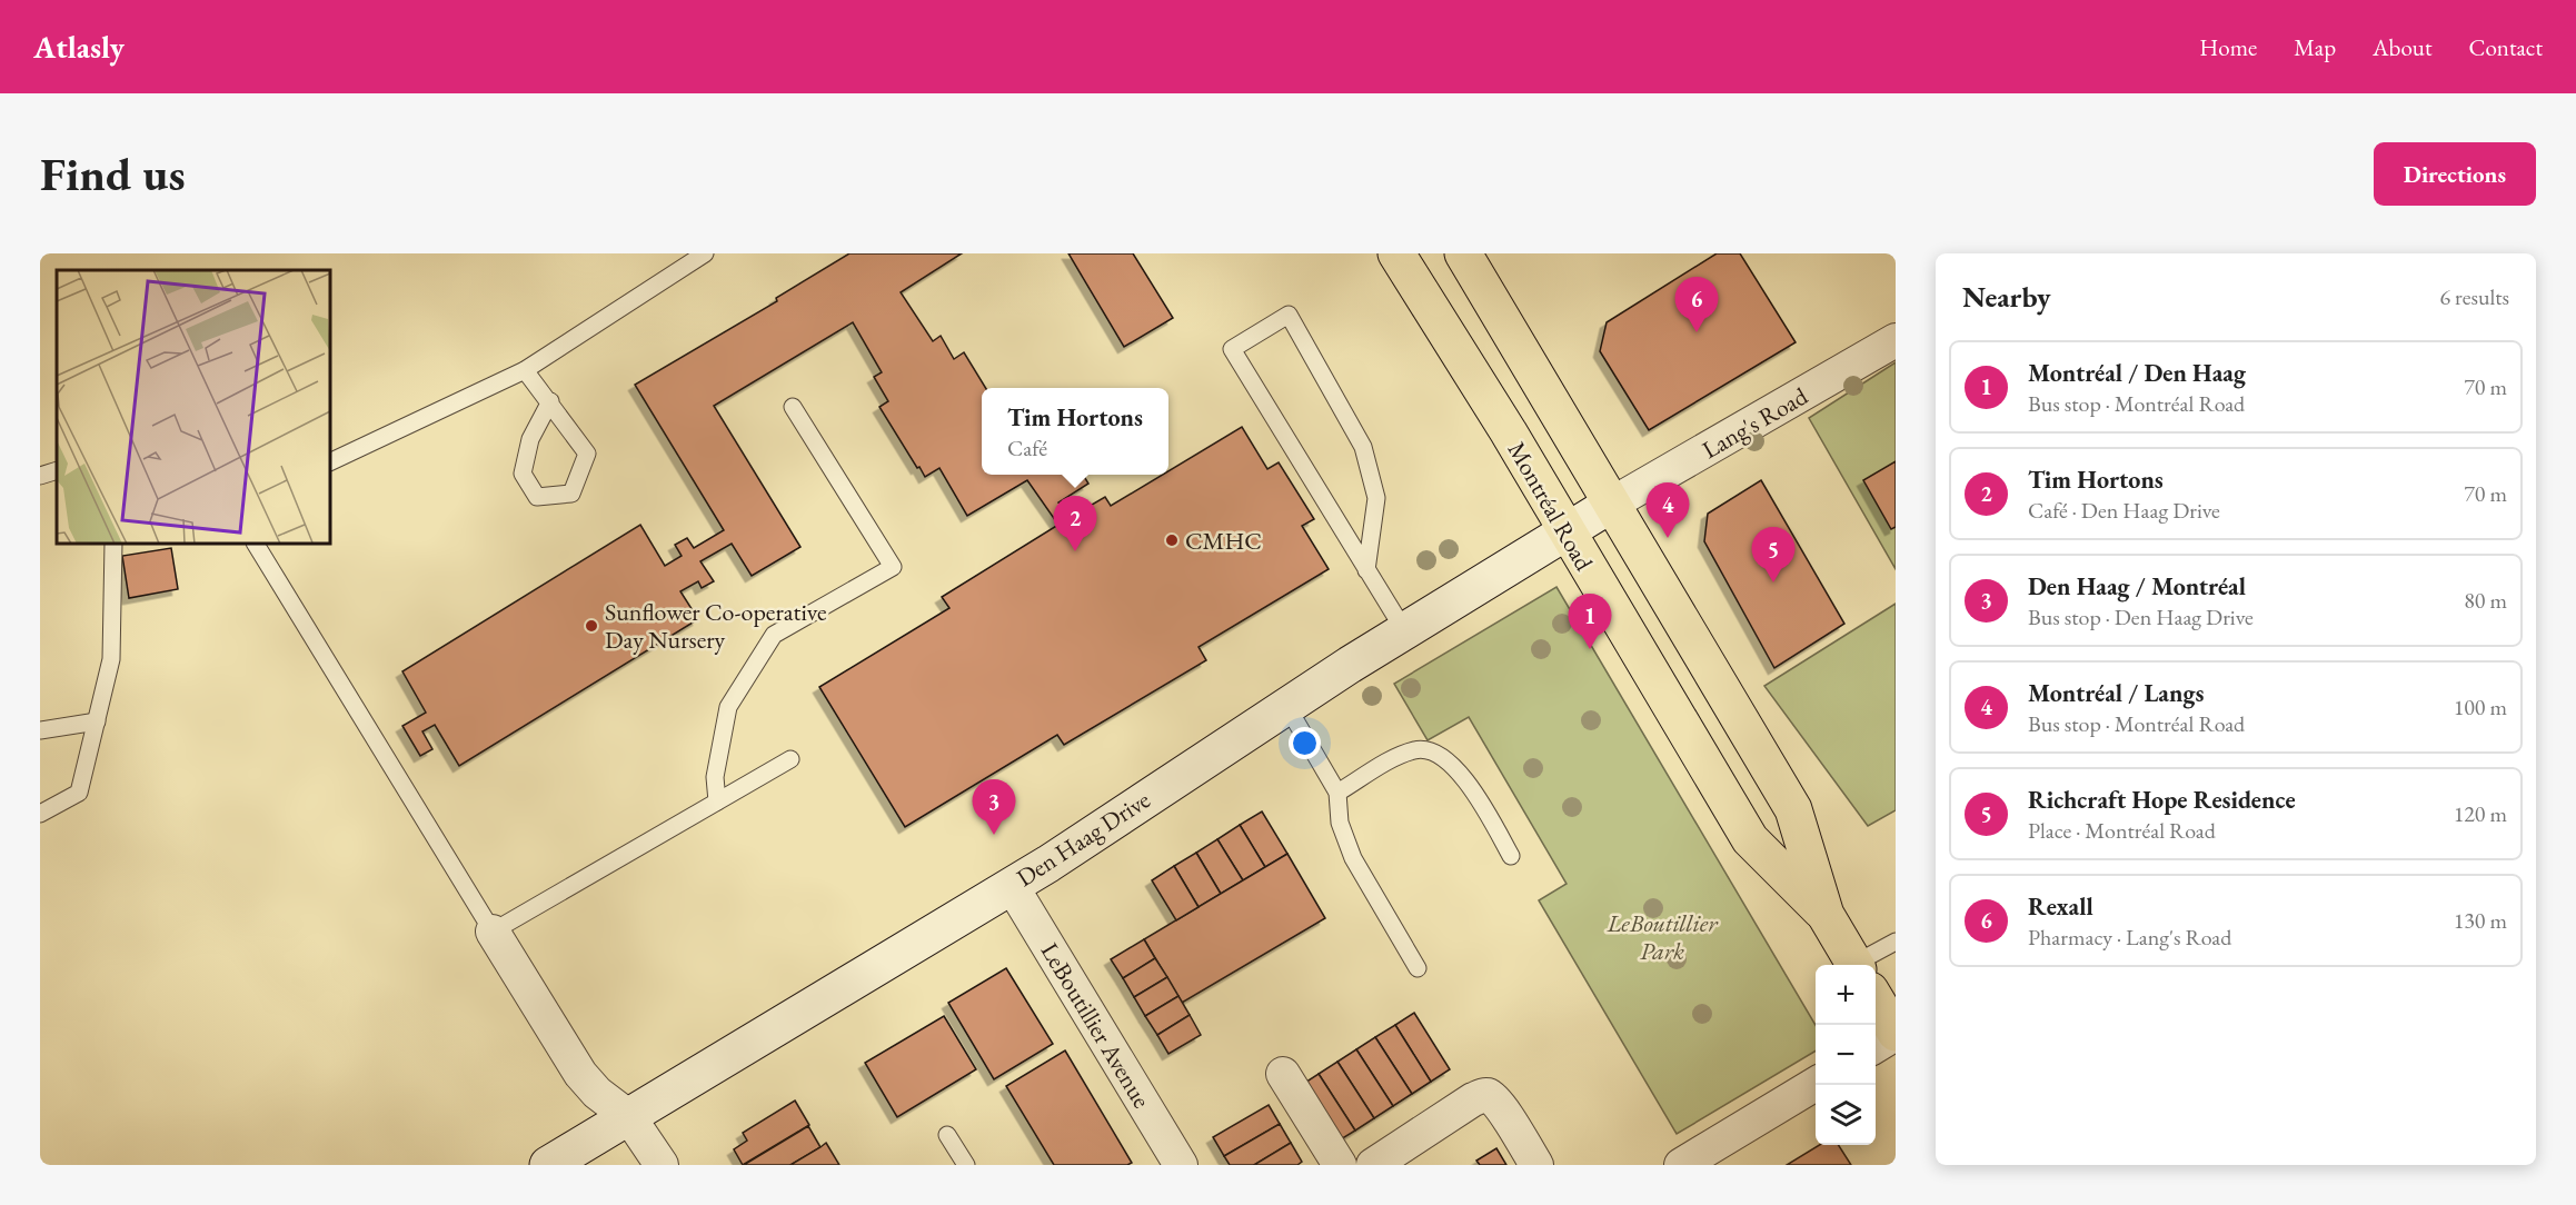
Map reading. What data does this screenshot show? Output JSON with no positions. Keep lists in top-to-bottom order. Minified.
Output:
{"streets":{"main road":["Montréal Road"],"street":["Lang's Road","Den Haag Drive","LeBoutillier Avenue"]},"crossings":[["Lang's Road","Montréal Road"],["Lang's Road","Den Haag Drive"],["Montréal Road","Den Haag Drive"],["Den Haag Drive","LeBoutillier Avenue"]],"parks":["LeBoutillier Park"],"places":["CMHC","Sunflower Co-operative Day Nursery"],"page":{"header":"Atlasly","nav":["Home","Map","About","Contact"],"buttons":"Directions","title":"Find us","heading":["Nearby","6 results"],"pins":["6","4","2","5","1","3"],"list":[{"mark":"1","name":"Montréal / Den Haag","note":"Bus stop · Montréal Road","value":"70 m"},{"mark":"2","name":"Tim Hortons","note":"Café · Den Haag Drive","value":"70 m"},{"mark":"3","name":"Den Haag / Montréal","note":"Bus stop · Den Haag Drive","value":"80 m"},{"mark":"4","name":"Montréal / Langs","note":"Bus stop · Montréal Road","value":"100 m"},{"mark":"5","name":"Richcraft Hope Residence","note":"Place · Montréal Road","value":"120 m"},{"mark":"6","name":"Rexall","note":"Pharmacy · Lang's Road","value":"130 m"}],"popup":["Tim Hortons","Café"],"map_buttons":["+","−"]}}
